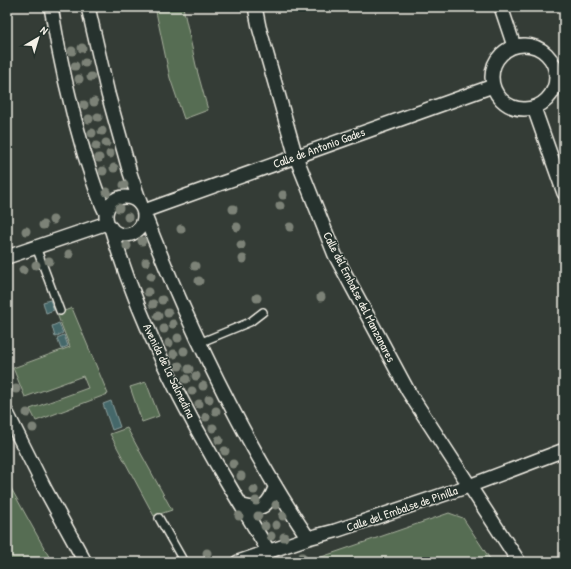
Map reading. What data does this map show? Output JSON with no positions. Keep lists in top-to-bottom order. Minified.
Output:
{"streets":{"street":["Calle de Antonio Gades","Calle del Embalse del Manzanares","Avenida de La Salmedina","Calle del Embalse de Pinilla"]},"crossings":[["Calle de Antonio Gades","Calle del Embalse del Manzanares"],["Calle de Antonio Gades","Avenida de La Salmedina"],["Calle del Embalse del Manzanares","Calle del Embalse de Pinilla"],["Avenida de La Salmedina","Calle del Embalse de Pinilla"]],"north":"top right"}
